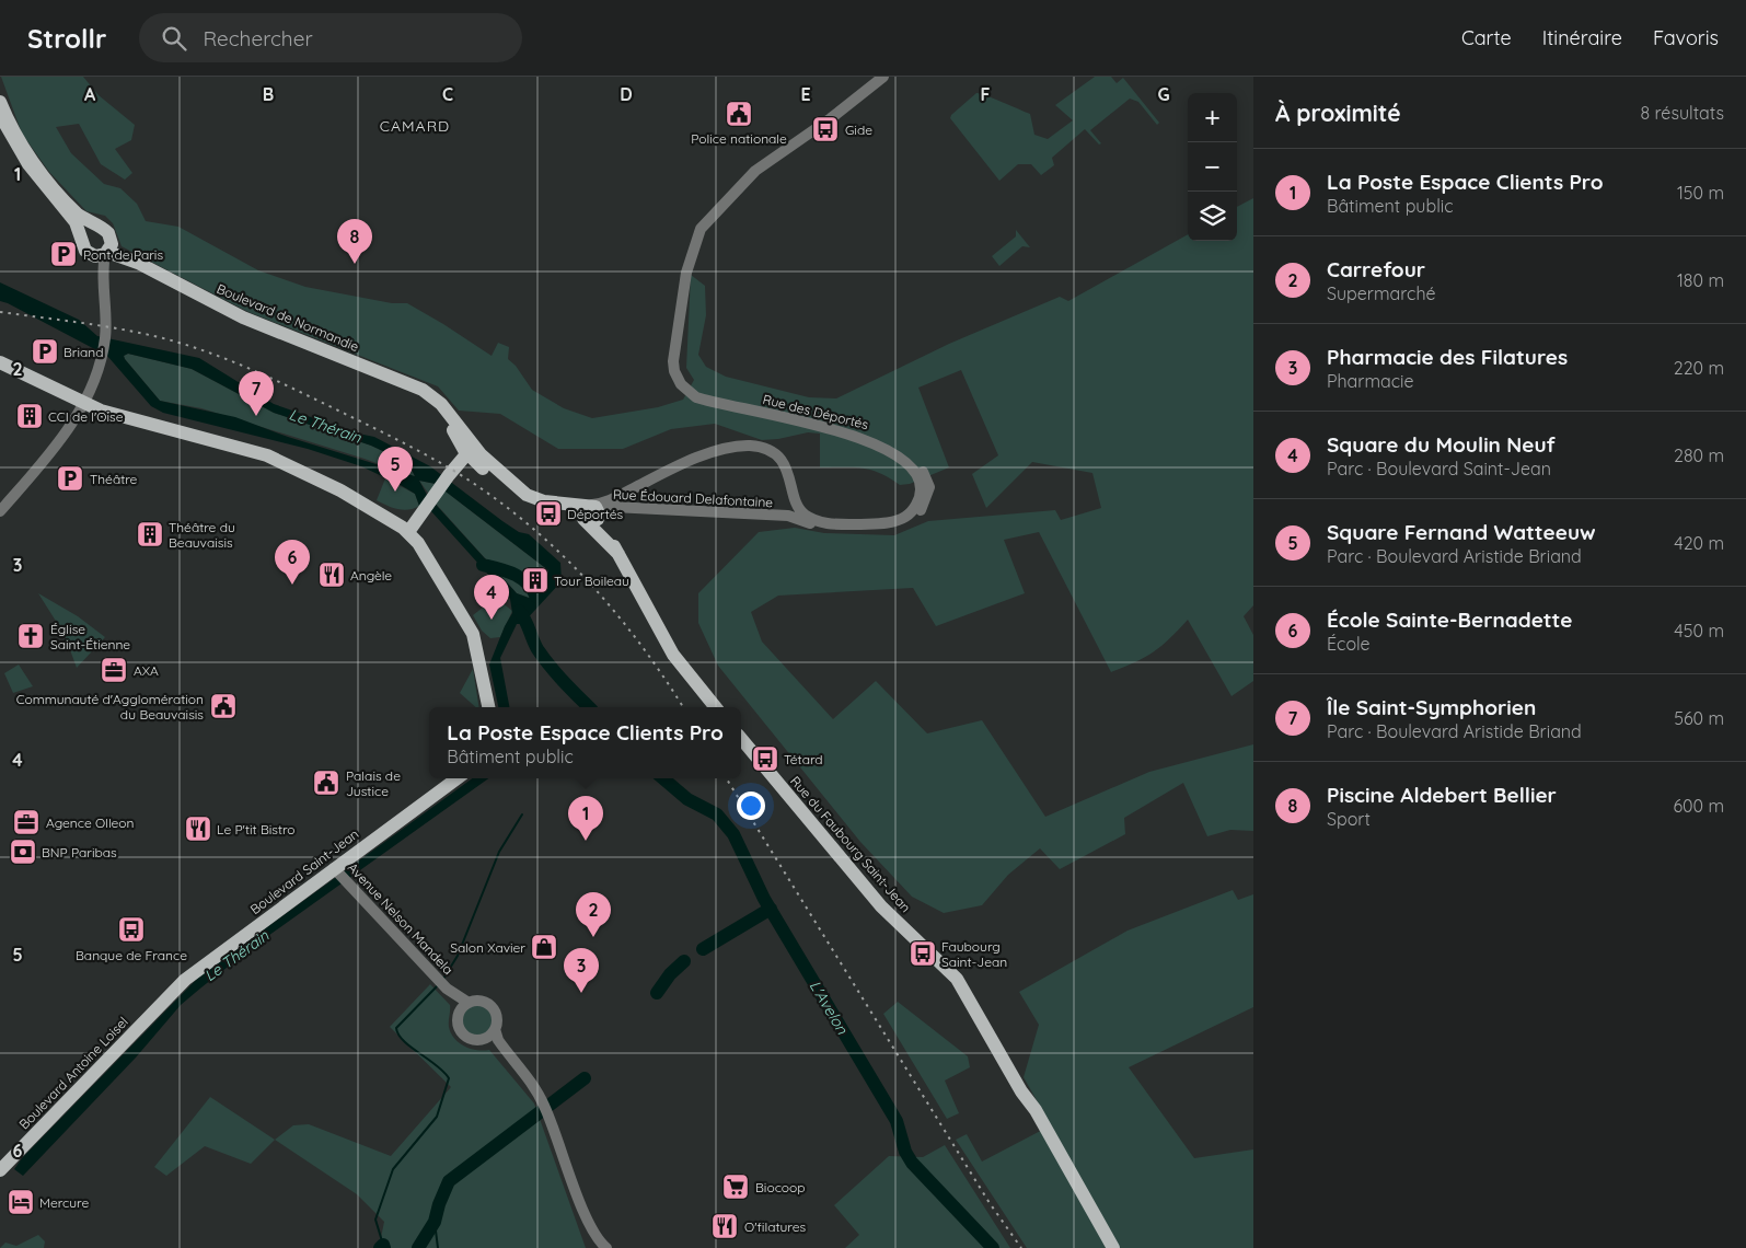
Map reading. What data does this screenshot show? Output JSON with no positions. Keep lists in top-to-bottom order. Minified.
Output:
{"streets":{"main road":["Boulevard de Normandie","Rue des Déportés","Rue du Faubourg Saint-Jean","Boulevard Saint-Jean","Boulevard Antoine Loisel"],"street":["Rue Édouard Delafontaine","Avenue Nelson Mandela"]},"crossings":[["Boulevard de Normandie","Rue des Déportés"],["Rue des Déportés","Rue Édouard Delafontaine"],["Boulevard Saint-Jean","Avenue Nelson Mandela"],["Boulevard Saint-Jean","Boulevard Antoine Loisel"]],"districts":["CAMARD"],"water":["Le Thérain","L'Avelon"],"places":{"public building":["Police nationale","Communauté d'Agglomération du Beauvaisis","Palais de Justice"],"bus stop":["Gide","Déportés","Tétard","Banque de France","Faubourg Saint-Jean"],"parking":["Pont de Paris","Briand","Théâtre"],"building":["CCI de l'Oise","Théâtre du Beauvaisis","Tour Boileau"],"restaurant":["Angèle","Le P'tit Bistro","O'filatures"],"church":["Église Saint-Étienne"],"office":["AXA","Agence Olleon"],"bank":["BNP Paribas"],"shop":["Salon Xavier"],"supermarket":["Biocoop"],"hotel":["Mercure"]},"page":{"header":"Strollr","search":"Rechercher","nav":["Carte","Itinéraire","Favoris"],"heading":["À proximité","8 résultats"],"map_buttons":["+","−"],"list":[{"mark":"1","name":"La Poste Espace Clients Pro","note":"Bâtiment public","value":"150 m"},{"mark":"2","name":"Carrefour","note":"Supermarché","value":"180 m"},{"mark":"3","name":"Pharmacie des Filatures","note":"Pharmacie","value":"220 m"},{"mark":"4","name":"Square du Moulin Neuf","note":"Parc · Boulevard Saint-Jean","value":"280 m"},{"mark":"5","name":"Square Fernand Watteeuw","note":"Parc · Boulevard Aristide Briand","value":"420 m"},{"mark":"6","name":"École Sainte-Bernadette","note":"École","value":"450 m"},{"mark":"7","name":"Île Saint-Symphorien","note":"Parc · Boulevard Aristide Briand","value":"560 m"},{"mark":"8","name":"Piscine Aldebert Bellier","note":"Sport","value":"600 m"}],"pins":["8","7","5","6","4","1","2","3"],"popup":["La Poste Espace Clients Pro","Bâtiment public"]},"grid":{"columns":["A","B","C","D","E","F","G"],"rows":["1","2","3","4","5","6"]}}
